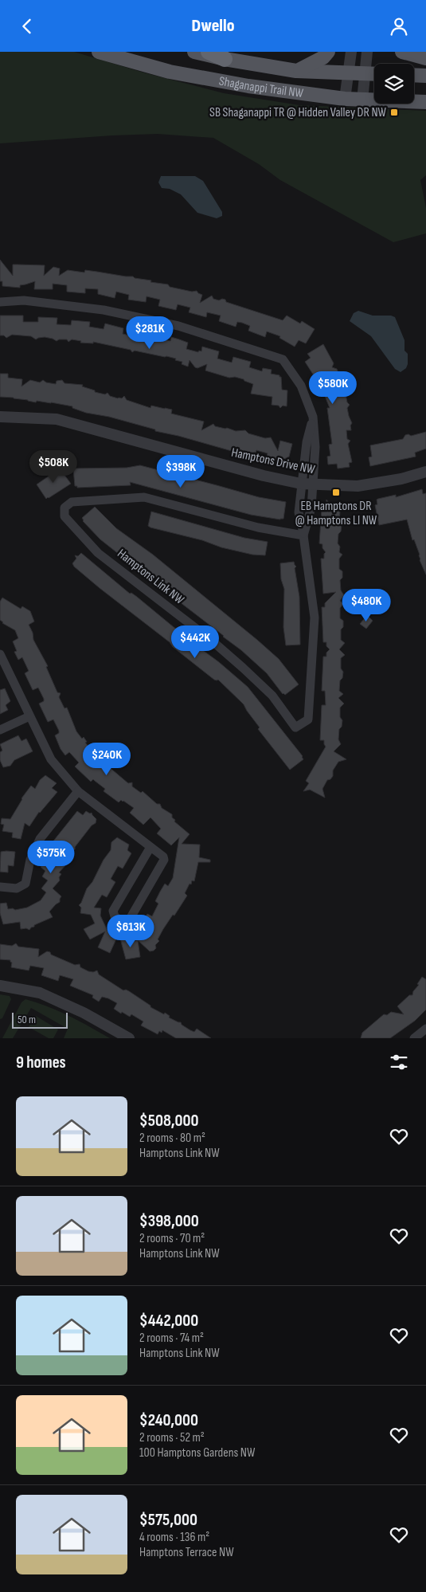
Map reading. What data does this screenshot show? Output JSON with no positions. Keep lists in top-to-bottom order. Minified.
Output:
{"streets":{"main road":["Shaganappi Trail NW"],"street":["Hamptons Drive NW","Hamptons Link NW"]},"crossings":[["Hamptons Drive NW","Hamptons Link NW"]],"places":{"transit":["SB Shaganappi TR @ Hidden Valley DR NW","EB Hamptons DR @ Hamptons LI NW"]},"scale_bar":"50 m","page":{"header":"Dwello","price":["$281K","$580K","$508K","$398K","$480K","$442K","$240K","$575K","$613K"],"scale":"50 m","heading":"9 homes","list":[{"name":"$508,000","note":"2 rooms · 80 m² · Hamptons Link NW"},{"name":"$398,000","note":"2 rooms · 70 m² · Hamptons Link NW"},{"name":"$442,000","note":"2 rooms · 74 m² · Hamptons Link NW"},{"name":"$240,000","note":"2 rooms · 52 m² · 100 Hamptons Gardens NW"},{"name":"$575,000","note":"4 rooms · 136 m² · Hamptons Terrace NW"}]}}
